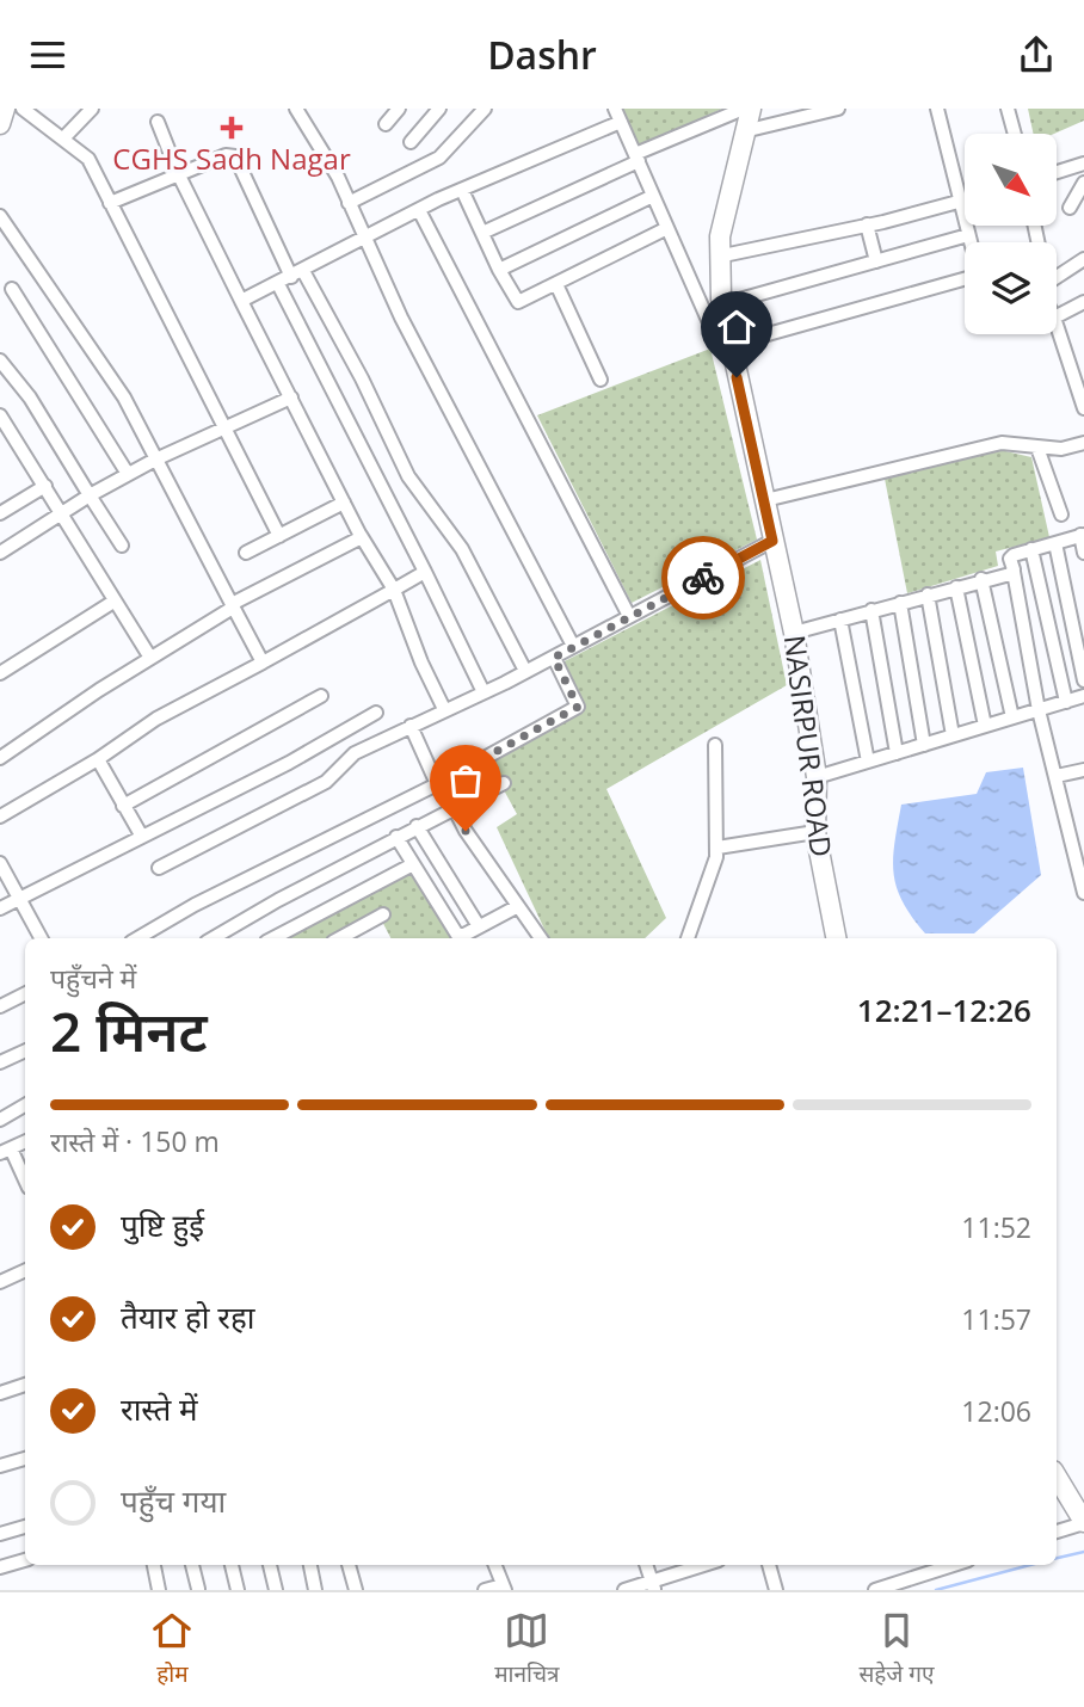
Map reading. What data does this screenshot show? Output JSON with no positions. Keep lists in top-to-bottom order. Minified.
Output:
{"streets":{"street":["NASIRPUR ROAD"]},"places":{"health":["CGHS Sadh Nagar"]},"north":"bottom right","page":{"header":"Dashr","heading":["2 मिनट","पहुँचने में","12:21–12:26"],"bar":"रास्ते में · 150 m","list":[["पुष्टि हुई","11:52"],["तैयार हो रहा","11:57"],["रास्ते में","12:06"],"पहुँच गया"],"tabs":["होम","मानचित्र","सहेजे गए"]}}
